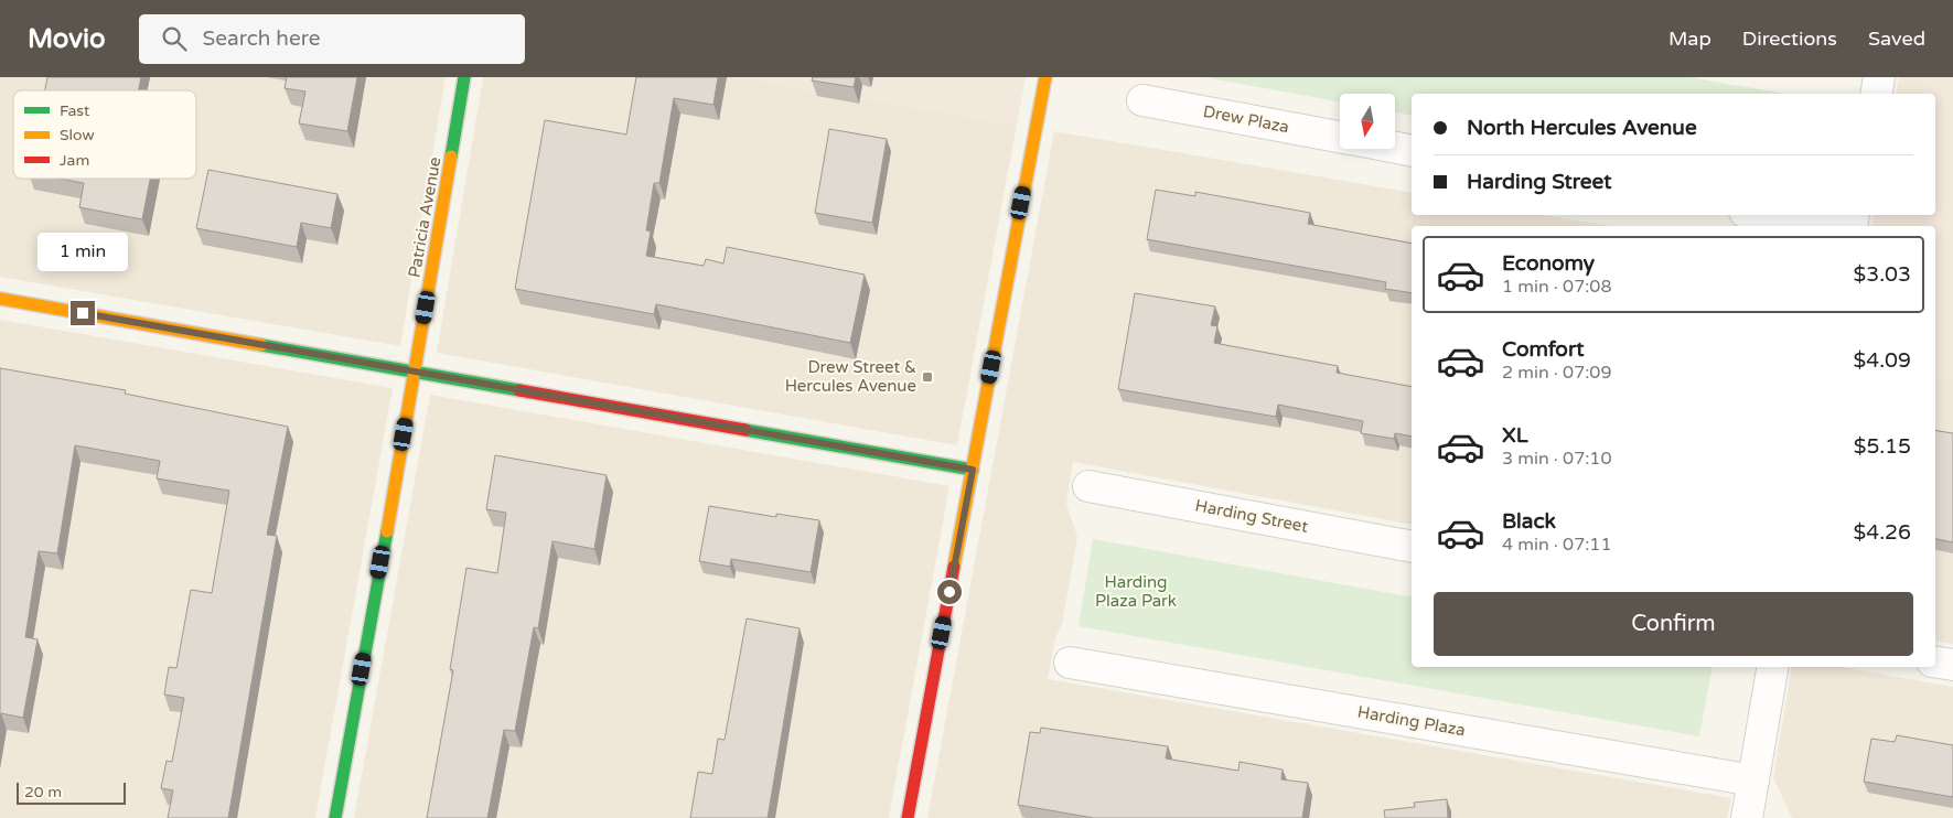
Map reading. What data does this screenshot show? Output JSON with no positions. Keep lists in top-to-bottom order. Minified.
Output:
{"streets":{"street":["Drew Plaza","Patricia Avenue","Harding Street","Harding Plaza"]},"parks":["Harding Plaza Park"],"places":{"transit":["Drew Street & Hercules Avenue"]},"legend":["Fast","Slow","Jam"],"scale_bar":"20 m","north":"bottom","page":{"header":"Movio","search":"Search here","nav":["Map","Directions","Saved"],"banner":["North Hercules Avenue","Harding Street"],"bubble":"1 min","list":[{"name":"Economy","note":"1 min · 07:08","value":"$3.03"},{"name":"Comfort","note":"2 min · 07:09","value":"$4.09"},{"name":"XL","note":"3 min · 07:10","value":"$5.15"},{"name":"Black","note":"4 min · 07:11","value":"$4.26"}],"buttons":"Confirm","scale":"20 m"}}
